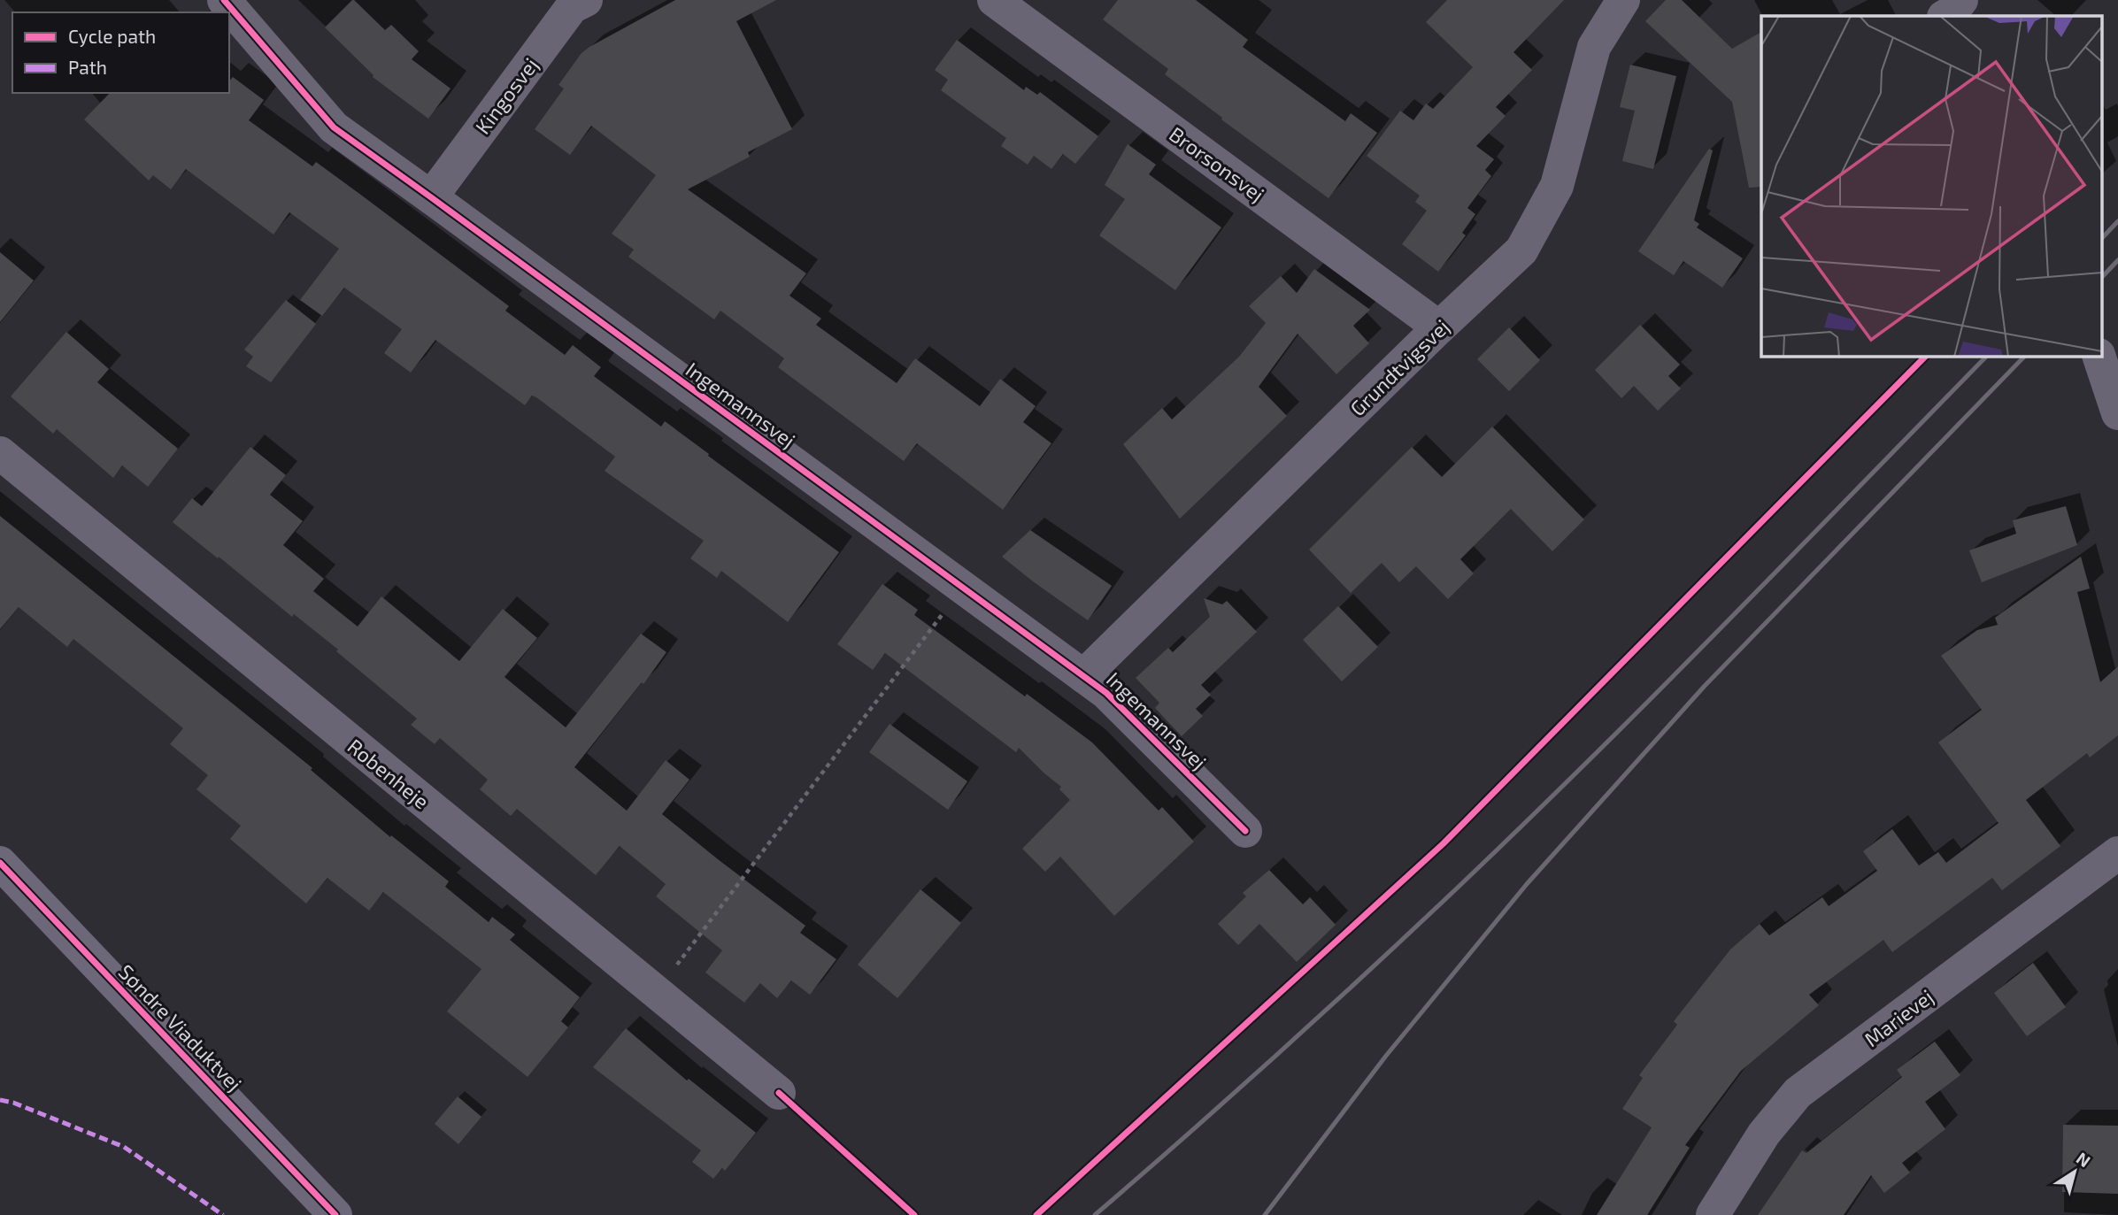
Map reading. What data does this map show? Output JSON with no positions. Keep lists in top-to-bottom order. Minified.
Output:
{"streets":{"main road":["Søndre Viaduktvej"],"street":["Kingosvej","Brorsonsvej","Grundtvigsvej","Ingemannsvej","Robenheje","Marievej"]},"crossings":[["Kingosvej","Ingemannsvej"],["Brorsonsvej","Grundtvigsvej"],["Grundtvigsvej","Ingemannsvej"]],"legend":["Cycle path","Path"],"north":"top right"}
